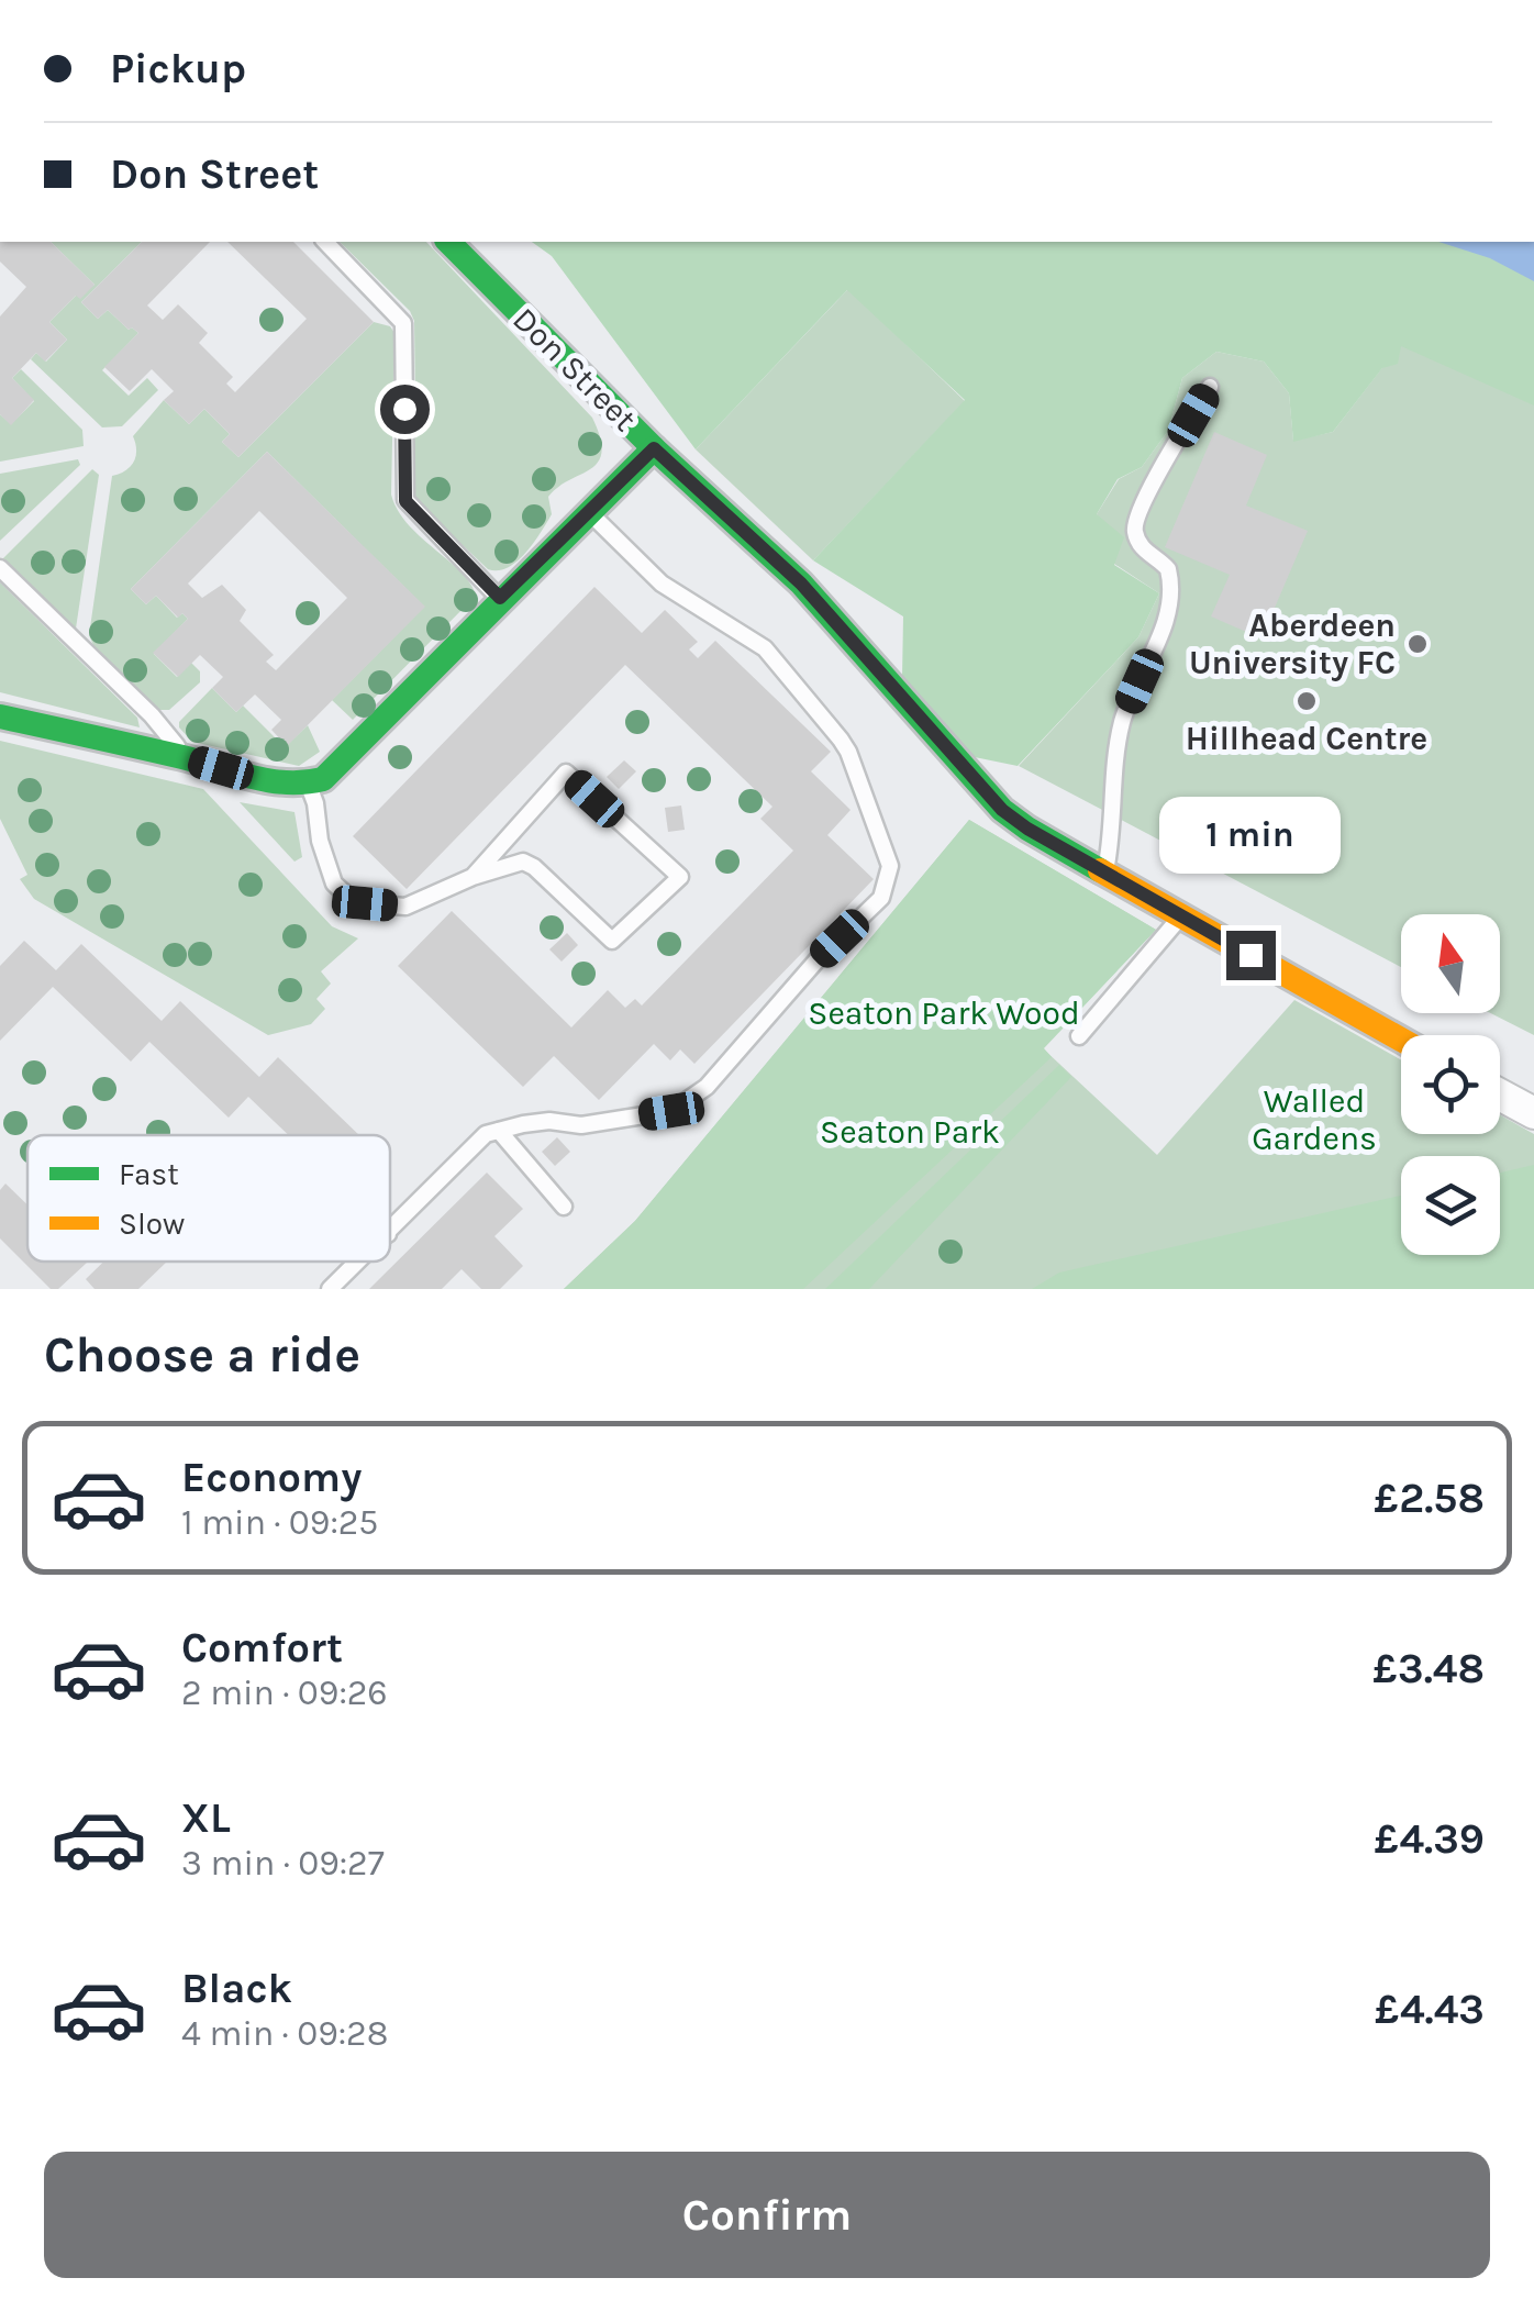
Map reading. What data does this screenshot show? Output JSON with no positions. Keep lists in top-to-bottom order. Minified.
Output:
{"streets":{"street":["Don Street"]},"parks":["Seaton Park Wood","Walled Gardens","Seaton Park"],"places":["Aberdeen University FC","Hillhead Centre"],"legend":["Fast","Slow"],"north":"top","page":{"banner":["Pickup","Don Street"],"bubble":"1 min","heading":"Choose a ride","list":[{"name":"Economy","note":"1 min · 09:25","value":"£2.58"},{"name":"Comfort","note":"2 min · 09:26","value":"£3.48"},{"name":"XL","note":"3 min · 09:27","value":"£4.39"},{"name":"Black","note":"4 min · 09:28","value":"£4.43"}],"buttons":"Confirm"}}
